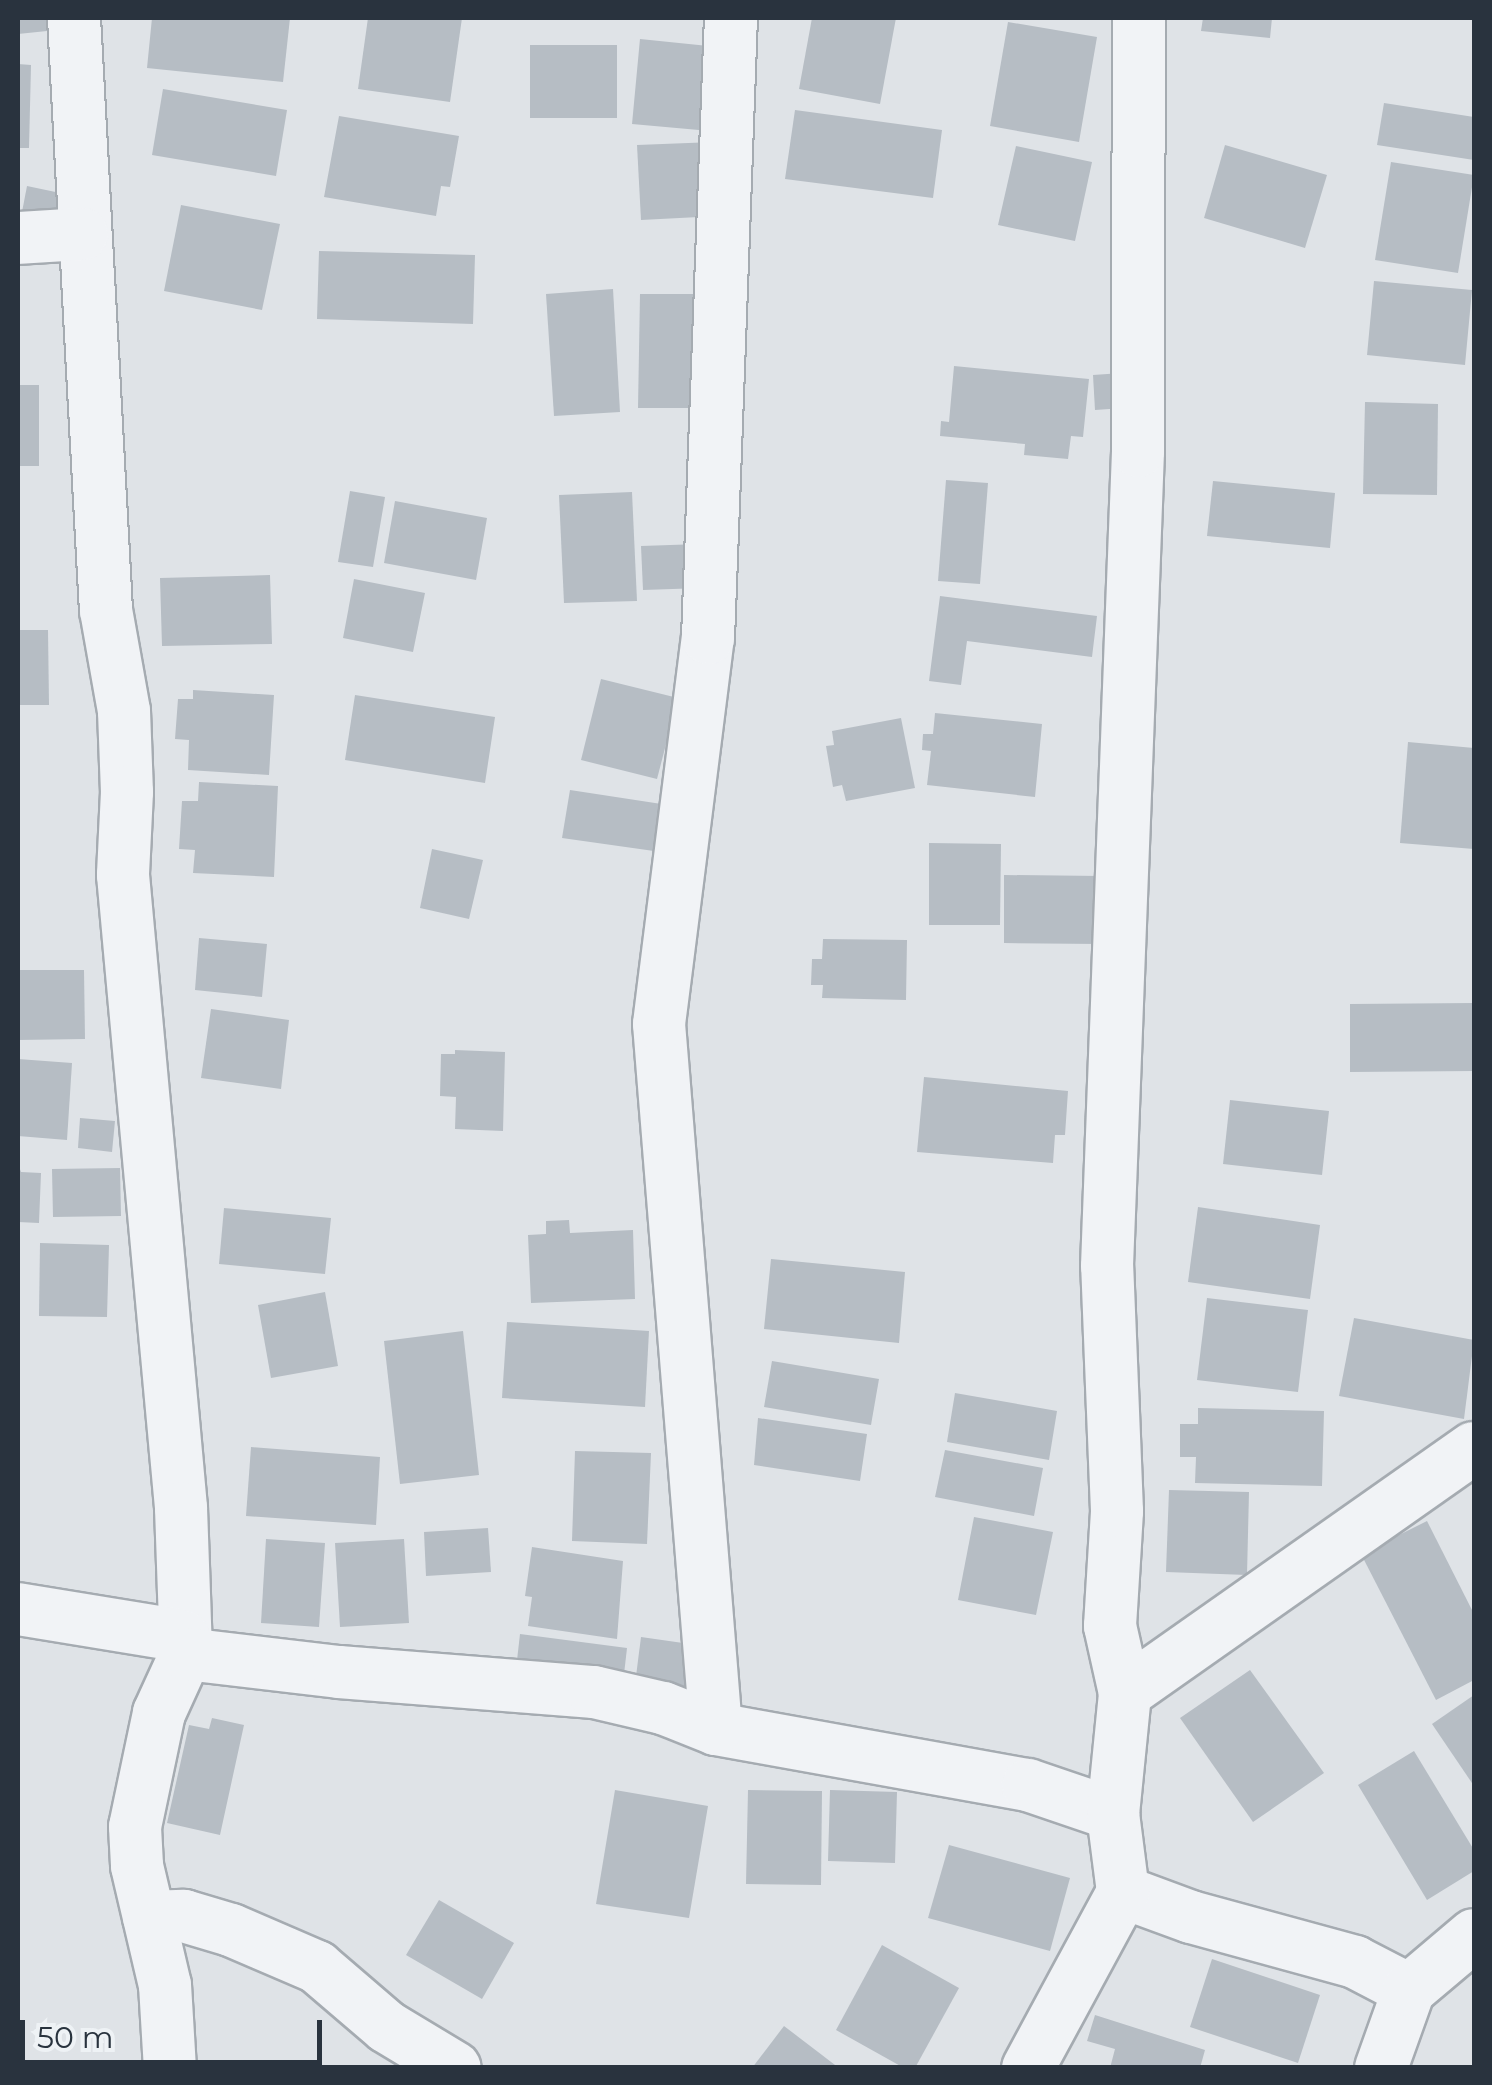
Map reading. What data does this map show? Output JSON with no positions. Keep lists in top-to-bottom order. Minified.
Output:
{"scale_bar":"50 m"}
